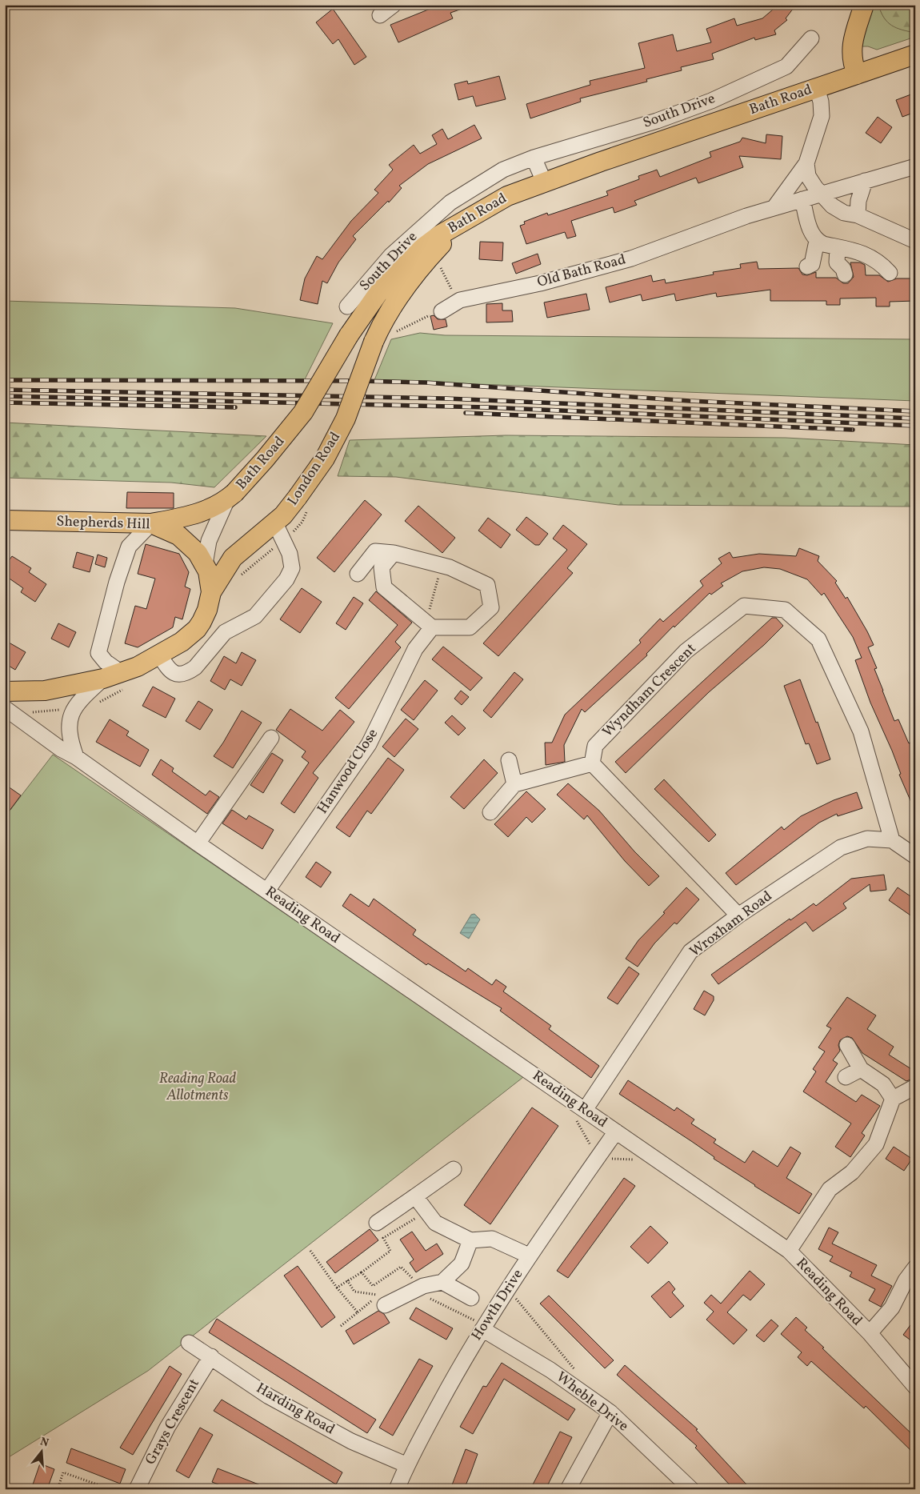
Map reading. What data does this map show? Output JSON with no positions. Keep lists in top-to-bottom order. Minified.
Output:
{"streets":{"main road":["Bath Road","London Road","Shepherds Hill"],"street":["South Drive","Old Bath Road","Wyndham Crescent","Hanwood Close","Reading Road","Wroxham Road","Howth Drive","Wheble Drive","Harding Road","Grays Crescent"]},"crossings":[["Bath Road","London Road"],["Bath Road","Shepherds Hill"],["London Road","Shepherds Hill"],["Wyndham Crescent","Wroxham Road"],["Hanwood Close","Reading Road"],["Reading Road","Wroxham Road"],["Reading Road","Howth Drive"],["Howth Drive","Wheble Drive"],["Howth Drive","Harding Road"],["Harding Road","Grays Crescent"]],"parks":["Reading Road Allotments"],"north":"top"}
